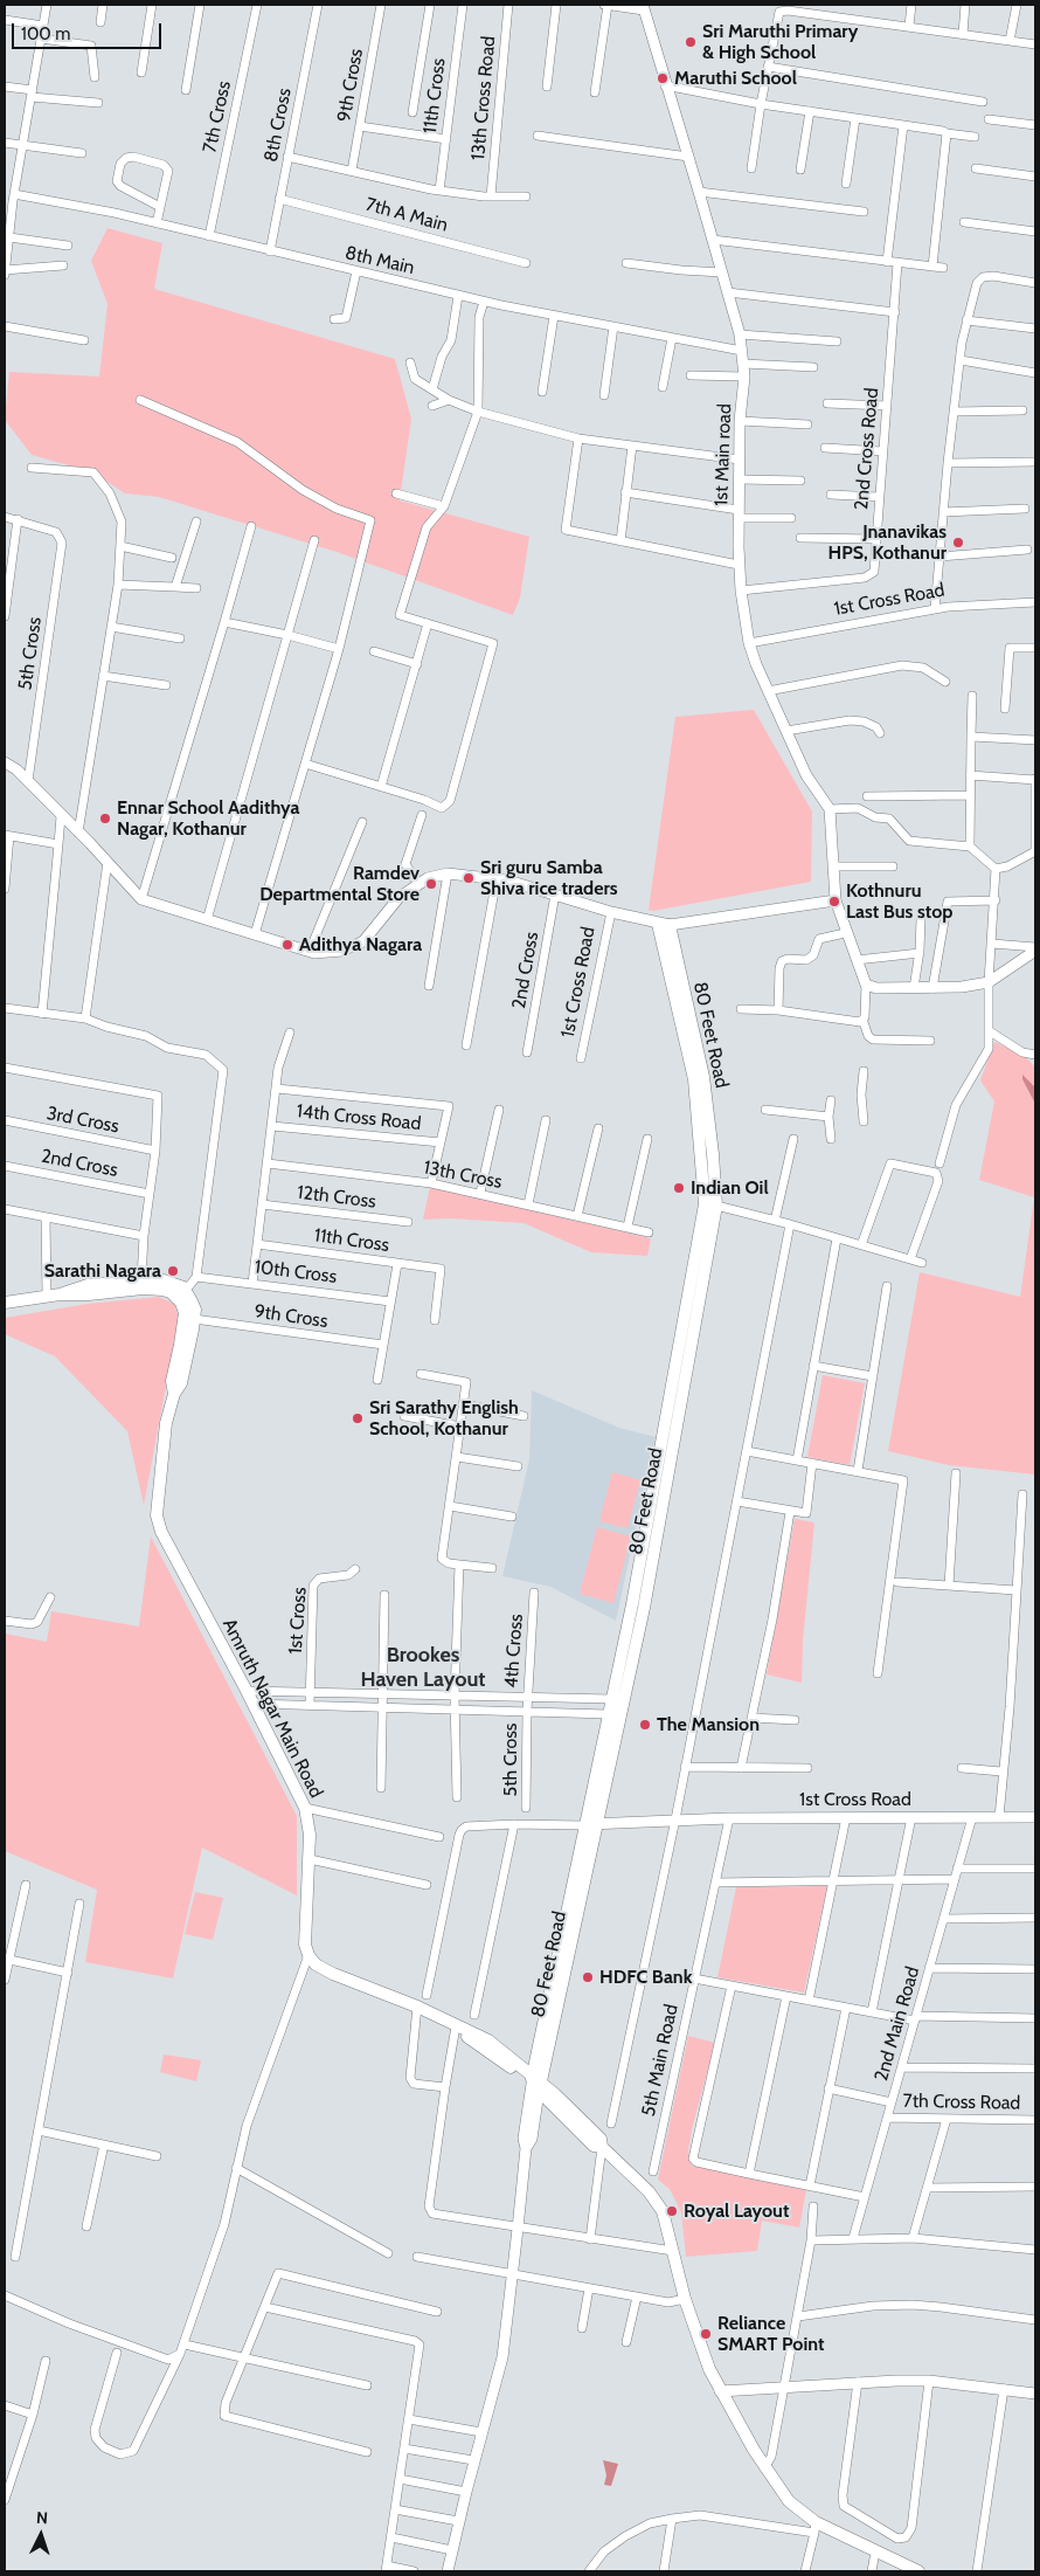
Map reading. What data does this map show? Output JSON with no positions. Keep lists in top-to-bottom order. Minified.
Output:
{"streets":{"main road":["80 Feet Road","Amruth Nagar Main Road"],"street":["9th Cross","11th Cross","13th Cross Road","7th Cross","8th Cross","7th A Main","8th Main","2nd Cross Road","1st Main road","1st Cross Road","5th Cross","2nd Cross","14th Cross Road","3rd Cross","13th Cross","12th Cross","10th Cross","1st Cross","4th Cross","2nd Main Road","5th Main Road","7th Cross Road"]},"crossings":[["9th Cross","Amruth Nagar Main Road"],["7th Cross","8th Main"],["8th Cross","7th A Main"],["8th Cross","8th Main"],["8th Main","1st Main road"],["2nd Cross Road","1st Main road"],["1st Main road","1st Cross Road"],["1st Cross Road","80 Feet Road"],["1st Cross Road","2nd Main Road"],["1st Cross Road","5th Main Road"],["5th Cross","4th Cross"],["2nd Main Road","7th Cross Road"]],"districts":["Brookes Haven Layout"],"places":["Sri Maruthi Primary & High School","Maruthi School","Jnanavikas HPS, Kothanur","Ennar School Aadithya Nagar, Kothanur","Sri guru Samba Shiva rice traders","Ramdev Departmental Store","Kothnuru Last Bus stop","Adithya Nagara","Indian Oil","Sarathi Nagara","Sri Sarathy English School, Kothanur","The Mansion","HDFC Bank","Royal Layout","Reliance SMART Point"],"scale_bar":"100 m","north":"top"}
